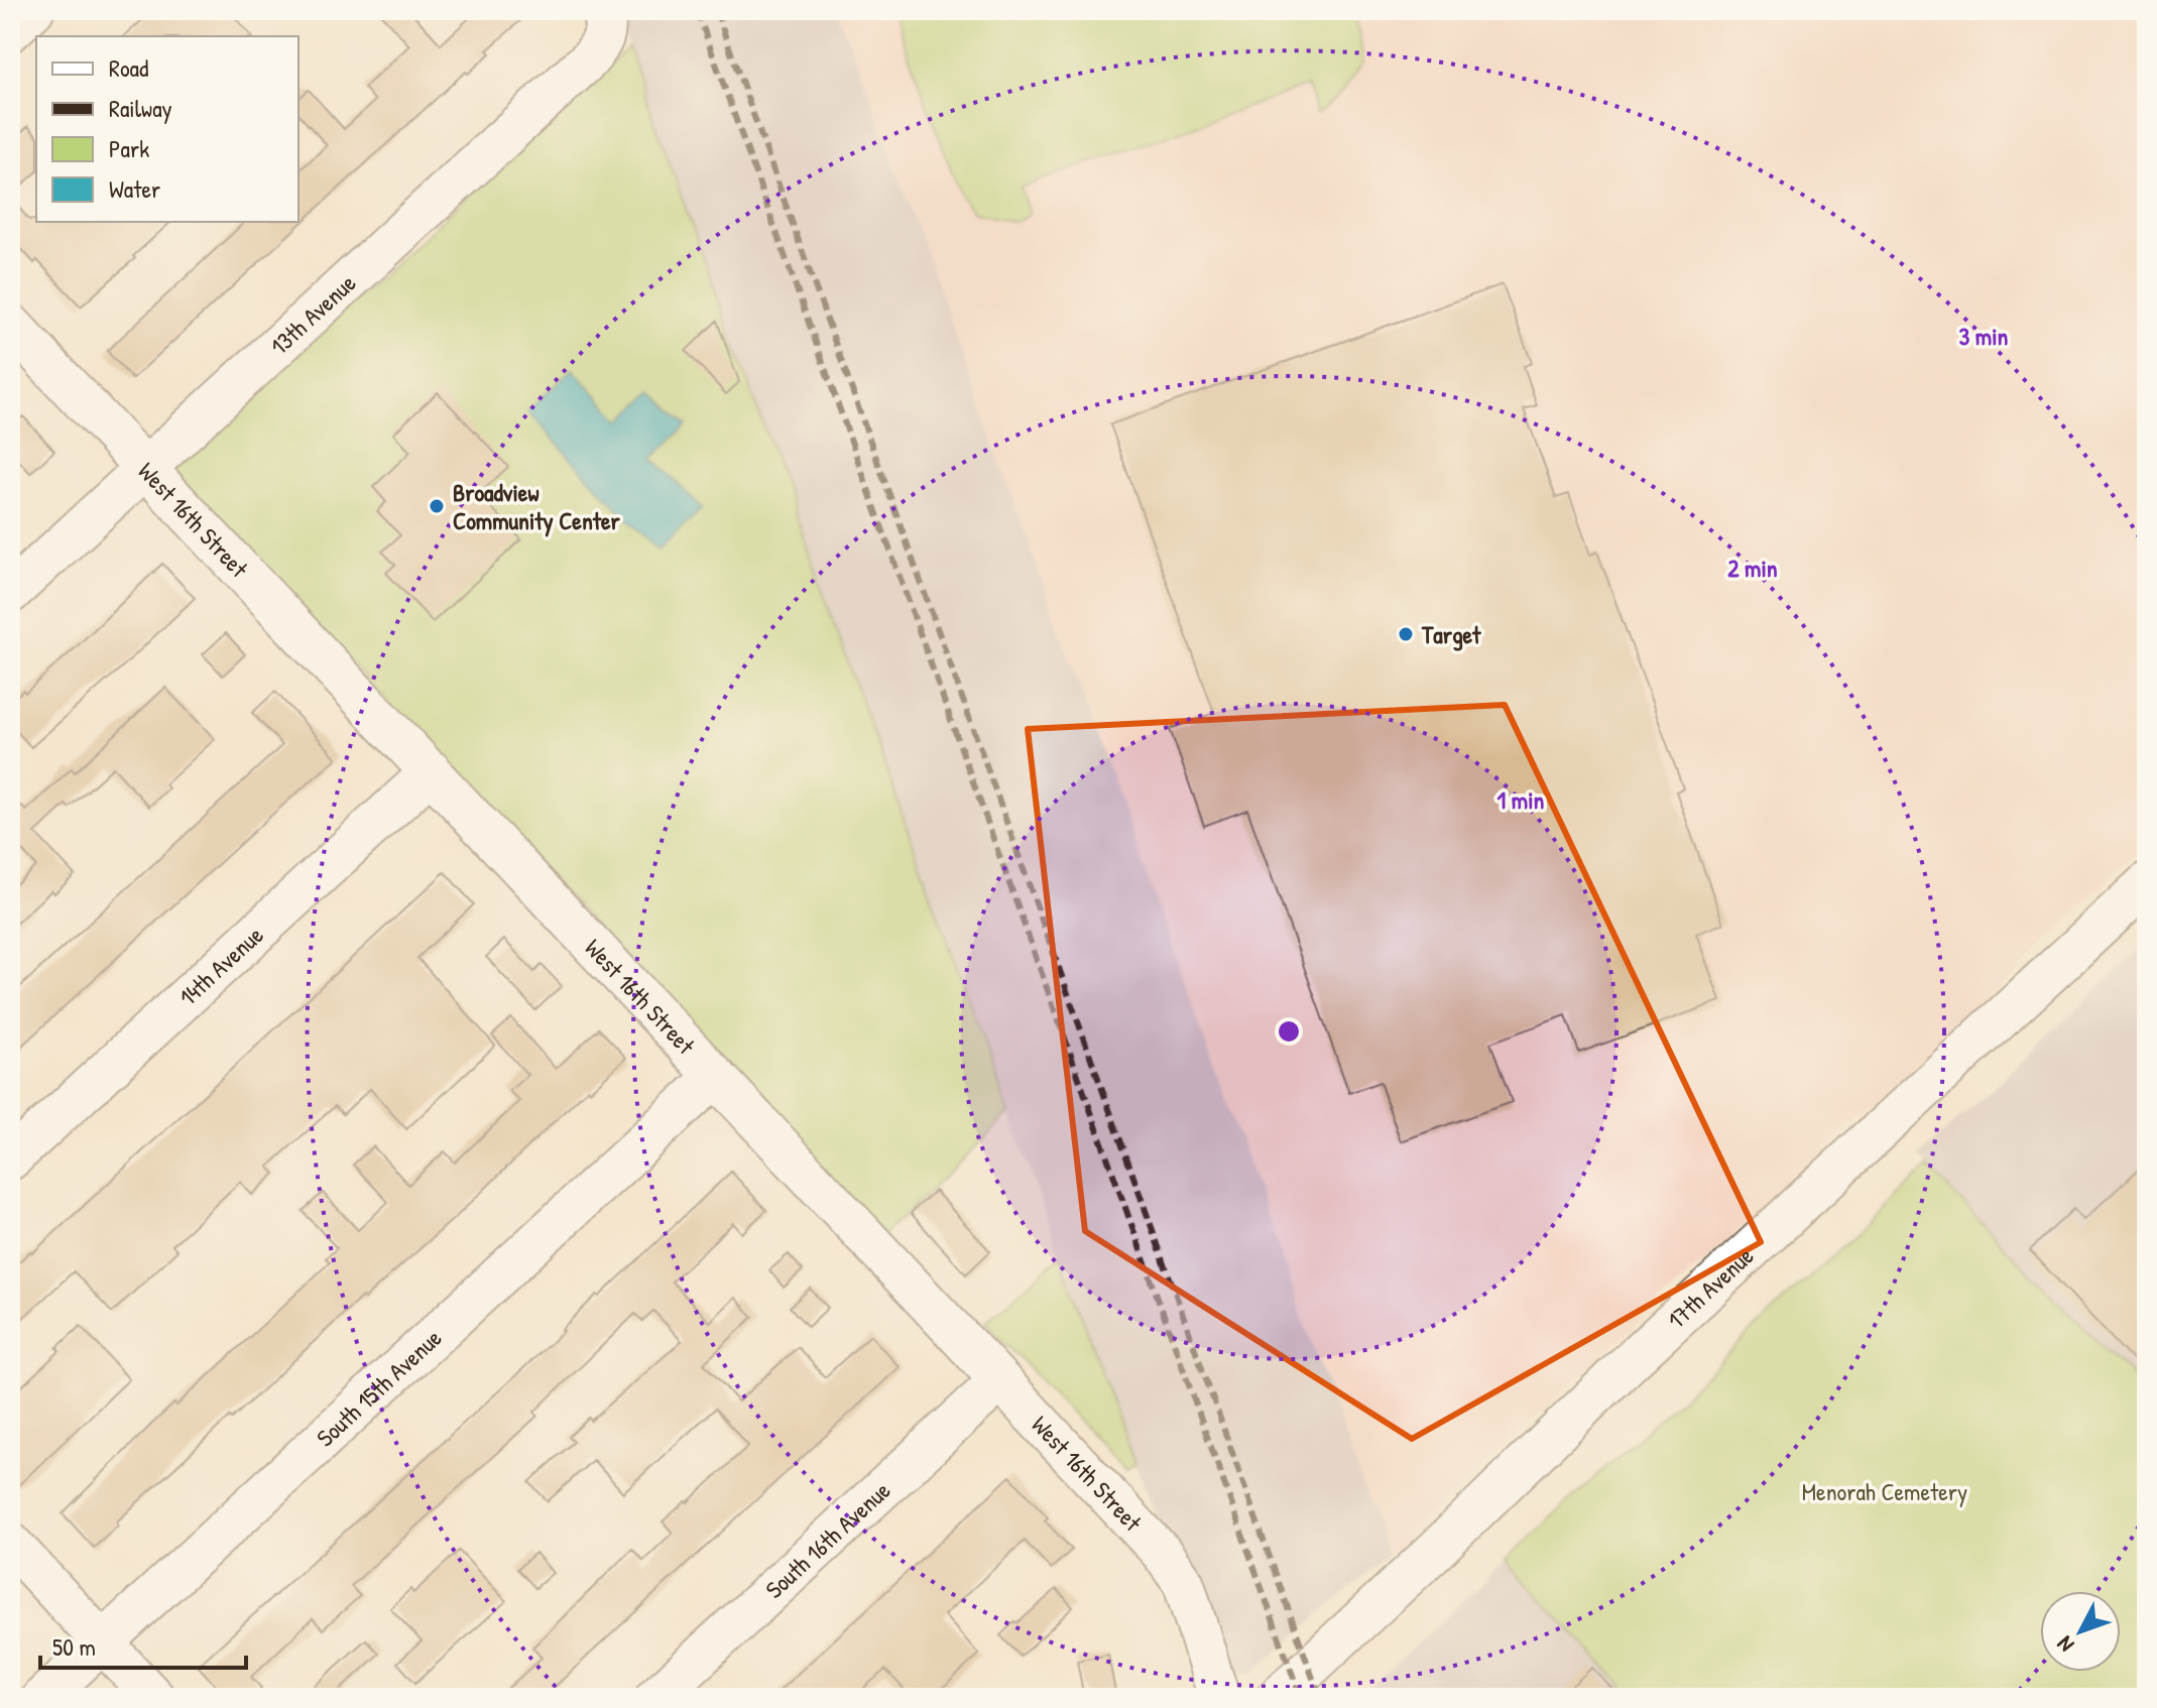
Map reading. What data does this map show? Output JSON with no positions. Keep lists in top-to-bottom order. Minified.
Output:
{"streets":{"street":["13th Avenue","West 16th Street","14th Avenue","17th Avenue","South 15th Avenue","South 16th Avenue"]},"crossings":[["13th Avenue","West 16th Street"],["West 16th Street","14th Avenue"],["West 16th Street","South 15th Avenue"],["West 16th Street","South 16th Avenue"]],"parks":["Menorah Cemetery"],"places":["Broadview Community Center","Target"],"legend":["Road","Railway","Park","Water"],"scale_bar":"50 m","north":"bottom left","rings":["3 min","2 min","1 min"]}
